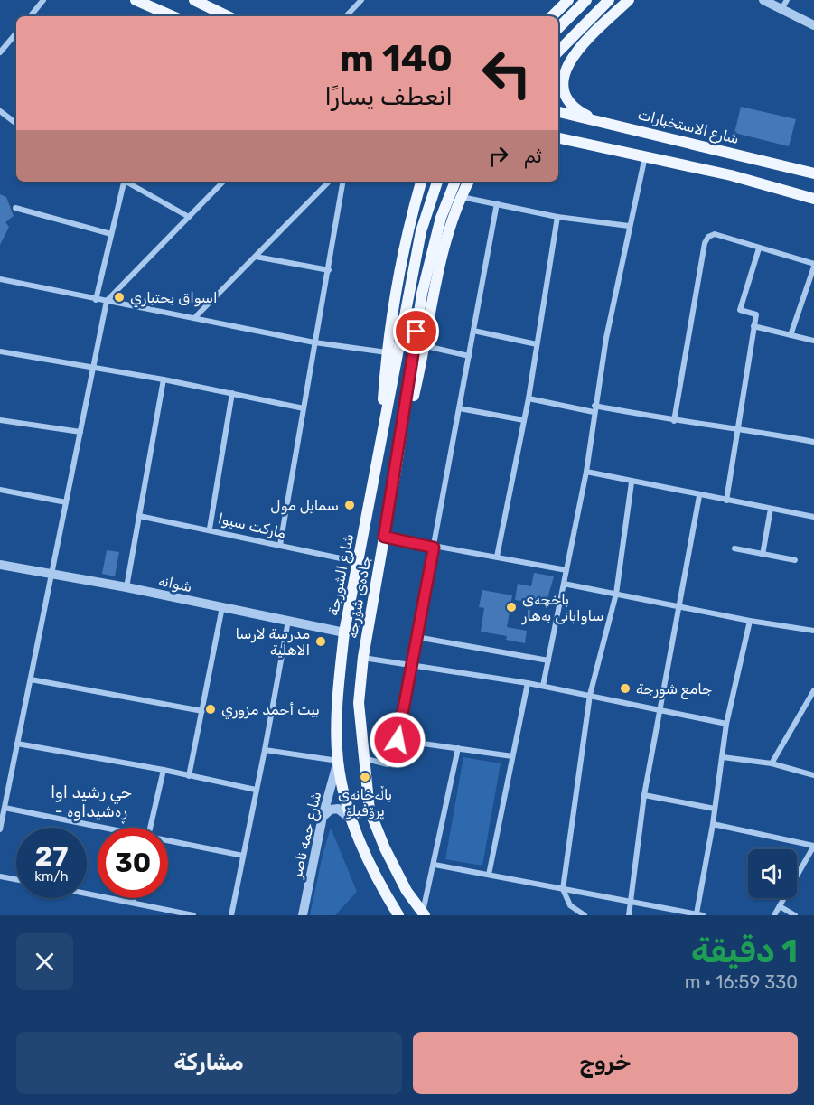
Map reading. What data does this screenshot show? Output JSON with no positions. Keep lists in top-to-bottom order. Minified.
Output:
{"streets":{"main road":["شارع الاستخبارات","شارع الشورجة","جادەی شۆرجە"],"street":["مارکت سیوا","شوانە","شارع حمه ناصر"]},"crossings":[["مارکت سیوا","شارع الشورجة"],["شارع الشورجة","شوانە"],["شارع الشورجة","شارع حمه ناصر"]],"districts":["حي رشيد اوا - ڕەشیداوە"],"places":["اسواق بختياري","سمايل مول","باخچەی ساوایانی بەهار","مدرسة لارسا الاهلية","جامع شورجة","بيت أحمد مزوري","باڵەخانەی پرۆفیلۆ"],"page":{"turn":["140 m","انعطف يسارًا"],"then":"ثم","speed":"27 km/h","limit":"30","heading":["1 دقيقة","330 m · 16:59"],"buttons":["خروج","مشاركة"]}}
